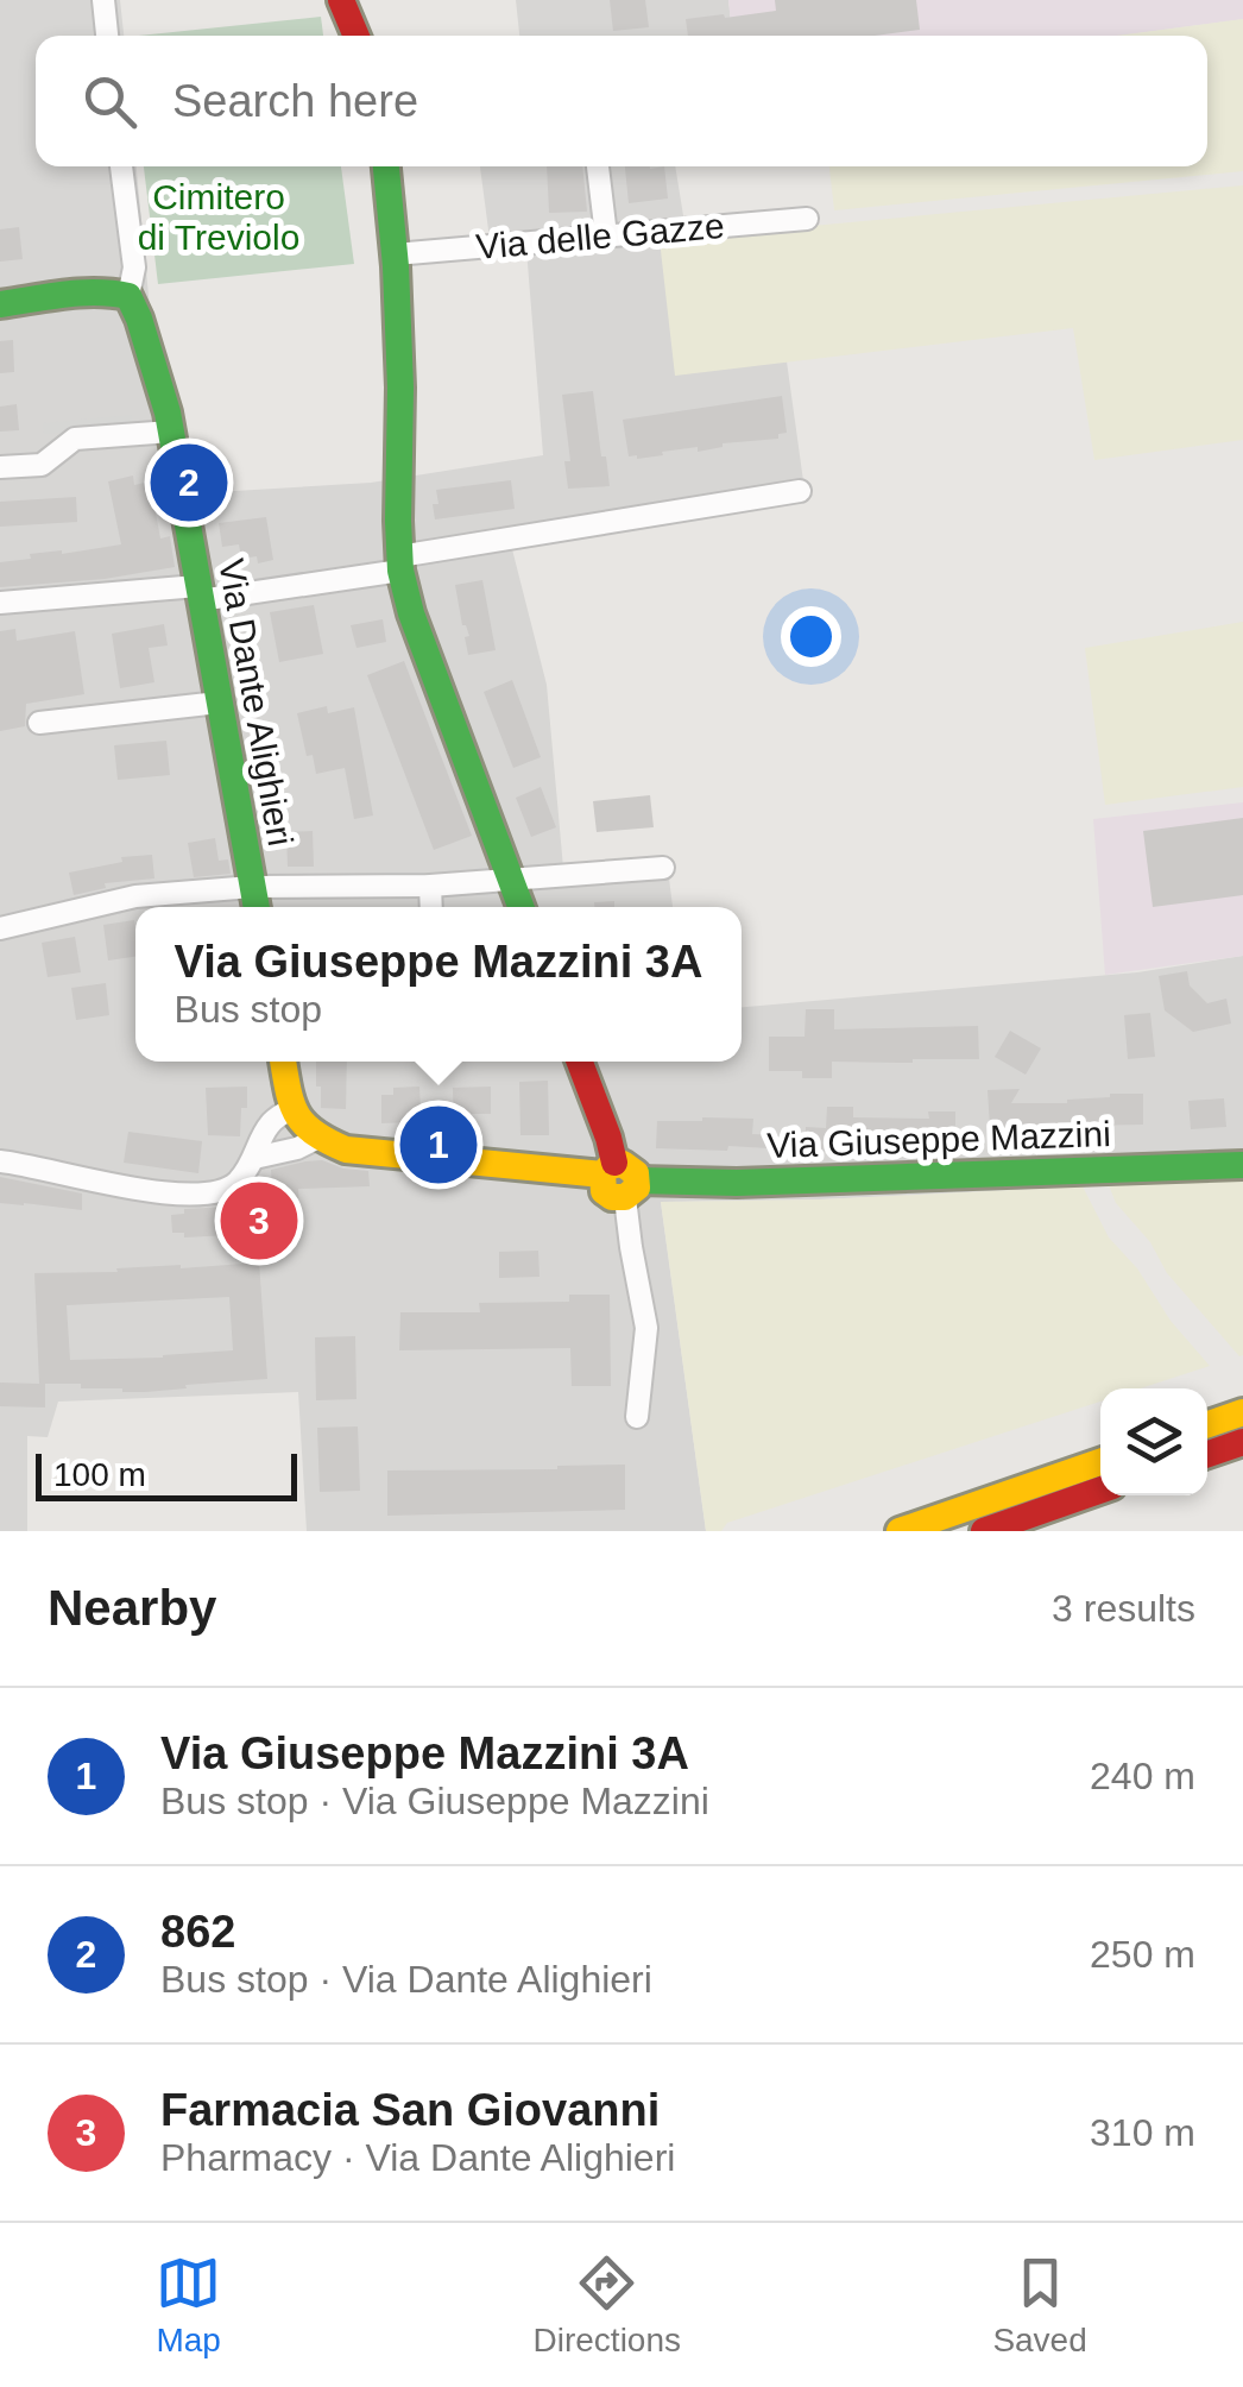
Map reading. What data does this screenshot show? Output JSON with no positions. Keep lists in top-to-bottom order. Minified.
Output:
{"streets":{"main road":["Via Dante Alighieri","Via Giuseppe Mazzini"],"street":["Via delle Gazze"]},"parks":["Cimitero di Treviolo"],"scale_bar":"100 m","page":{"search":"Search here","pins":["2","1","3"],"popup":["Via Giuseppe Mazzini 3A","Bus stop"],"scale":"100 m","heading":["Nearby","3 results"],"list":[{"mark":"1","name":"Via Giuseppe Mazzini 3A","note":"Bus stop · Via Giuseppe Mazzini","value":"240 m"},{"mark":"2","name":"862","note":"Bus stop · Via Dante Alighieri","value":"250 m"},{"mark":"3","name":"Farmacia San Giovanni","note":"Pharmacy · Via Dante Alighieri","value":"310 m"}],"nav":["Map","Directions","Saved"]}}
